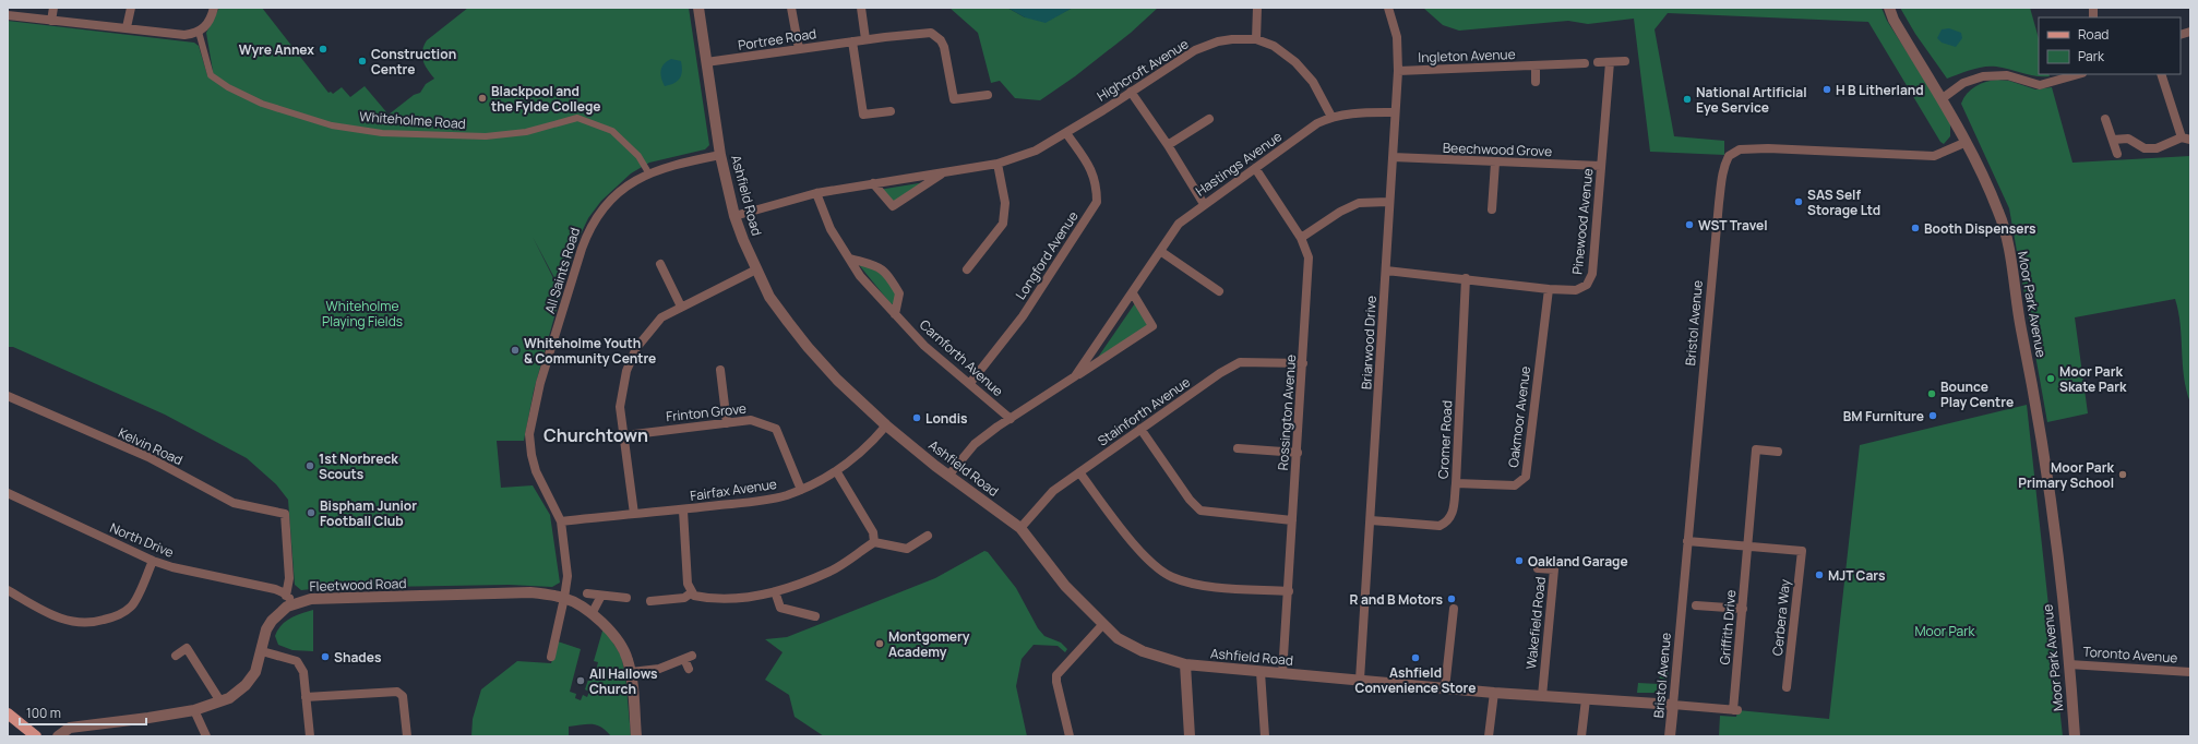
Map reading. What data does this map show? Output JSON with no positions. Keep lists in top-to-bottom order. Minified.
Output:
{"streets":{"street":["Portree Road","Ingleton Avenue","Highcroft Avenue","Whiteholme Road","Beechwood Grove","Hastings Avenue","Ashfield Road","Pinewood Avenue","Longford Avenue","All Saints Road","Moor Park Avenue","Bristol Avenue","Briarwood Drive","Carnforth Avenue","Stainforth Avenue","Frinton Grove","Rossington Avenue","Oakmoor Avenue","Cromer Road","Kelvin Road","Fairfax Avenue","North Drive","Fleetwood Road","Cerbera Way","Wakefield Road","Griffith Drive","Toronto Avenue"]},"crossings":[["Portree Road","Ashfield Road"],["Ingleton Avenue","Briarwood Drive"],["Highcroft Avenue","Hastings Avenue"],["Highcroft Avenue","Ashfield Road"],["Highcroft Avenue","Longford Avenue"],["Highcroft Avenue","Carnforth Avenue"],["Whiteholme Road","All Saints Road"],["Beechwood Grove","Pinewood Avenue"],["Beechwood Grove","Briarwood Drive"],["Hastings Avenue","Ashfield Road"],["Hastings Avenue","Briarwood Drive"],["Hastings Avenue","Carnforth Avenue"],["Hastings Avenue","Rossington Avenue"],["Ashfield Road","All Saints Road"],["Ashfield Road","Bristol Avenue"],["Ashfield Road","Briarwood Drive"],["Ashfield Road","Stainforth Avenue"],["Ashfield Road","Rossington Avenue"],["Ashfield Road","Fairfax Avenue"],["Ashfield Road","Wakefield Road"],["Ashfield Road","Griffith Drive"],["Pinewood Avenue","Briarwood Drive"],["Pinewood Avenue","Oakmoor Avenue"],["Pinewood Avenue","Cromer Road"],["Longford Avenue","Carnforth Avenue"],["All Saints Road","Fairfax Avenue"],["All Saints Road","Fleetwood Road"],["Moor Park Avenue","Bristol Avenue"],["Moor Park Avenue","Toronto Avenue"],["Briarwood Drive","Cromer Road"],["Stainforth Avenue","Rossington Avenue"],["Frinton Grove","Fairfax Avenue"],["Oakmoor Avenue","Cromer Road"],["Kelvin Road","North Drive"],["Kelvin Road","Fleetwood Road"],["North Drive","Fleetwood Road"],["Cerbera Way","Griffith Drive"]],"districts":["Churchtown"],"parks":["Whiteholme Playing Fields","Moor Park"],"places":["Wyre Annex","Construction Centre","H B Litherland","Blackpool and the Fylde College","National Artificial Eye Service","SAS Self Storage Ltd","WST Travel","Booth Dispensers","Whiteholme Youth & Community Centre","Moor Park Skate Park","Bounce Play Centre","BM Furniture","Londis","1st Norbreck Scouts","Moor Park Primary School","Bispham Junior Football Club","Oakland Garage","MJT Cars","R and B Motors","Montgomery Academy","Shades","Ashfield Convenience Store","All Hallows Church"],"legend":["Road","Park"],"scale_bar":"100 m"}
